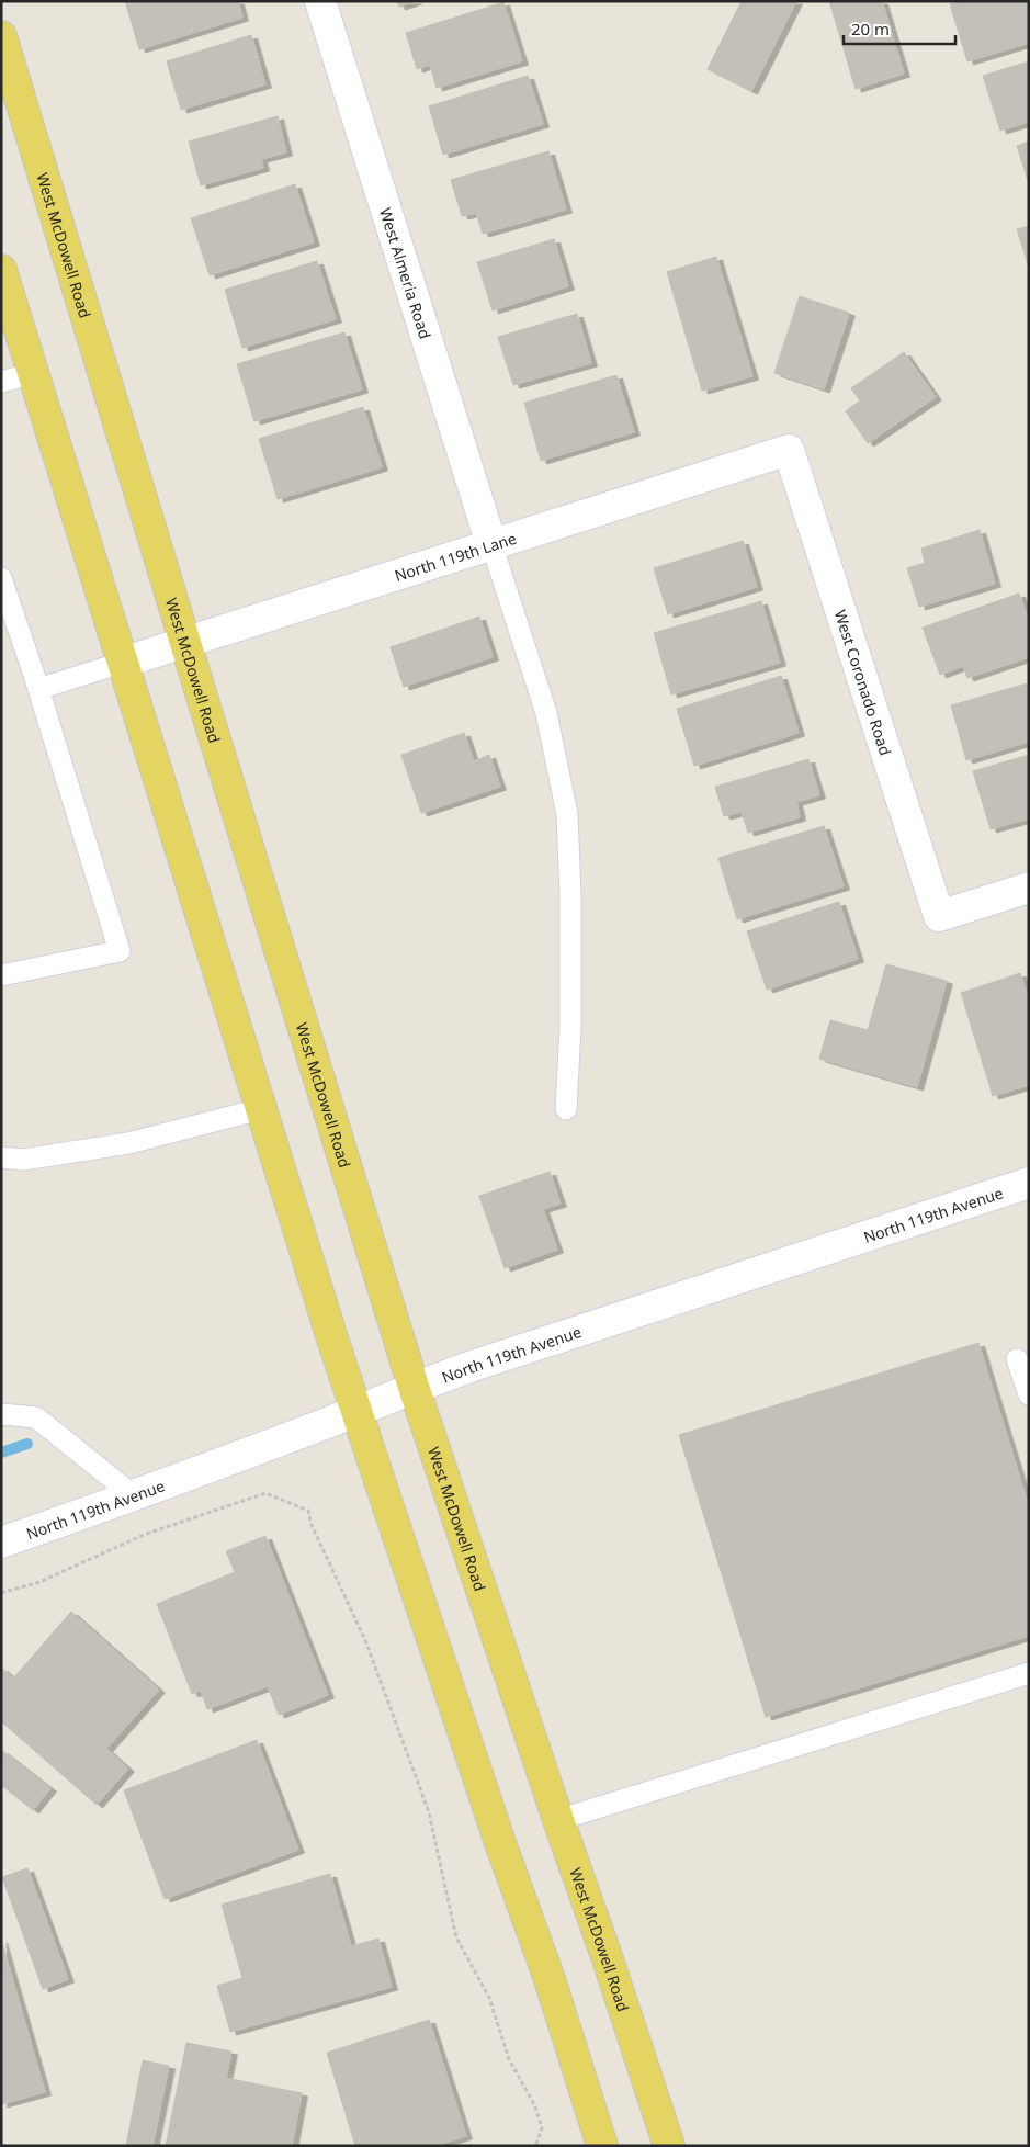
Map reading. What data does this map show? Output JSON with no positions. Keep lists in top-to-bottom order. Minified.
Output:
{"streets":{"main road":["West McDowell Road"],"street":["West Almeria Road","North 119th Lane","West Coronado Road","North 119th Avenue"]},"crossings":[["West McDowell Road","North 119th Lane"],["West McDowell Road","North 119th Avenue"],["West Almeria Road","North 119th Lane"],["North 119th Lane","West Coronado Road"]],"scale_bar":"20 m"}
